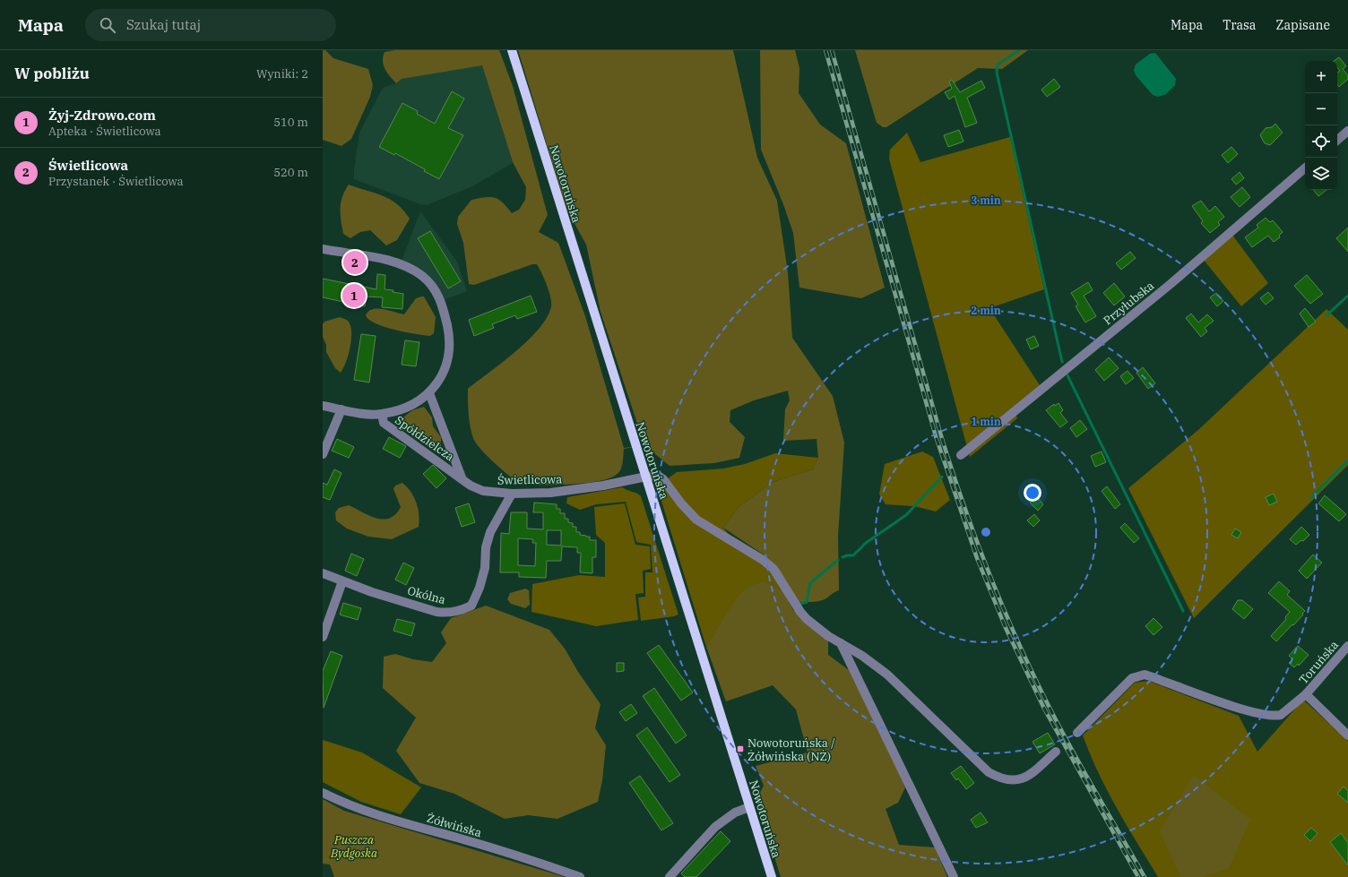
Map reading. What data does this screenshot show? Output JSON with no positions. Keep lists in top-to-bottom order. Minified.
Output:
{"streets":{"main road":["Nowotoruńska"],"street":["Przyłubska","Spółdzielcza","Świetlicowa","Okólna","Toruńska","Żółwińska"]},"crossings":[["Nowotoruńska","Świetlicowa"],["Spółdzielcza","Świetlicowa"],["Świetlicowa","Okólna"]],"parks":["Puszcza Bydgoska"],"places":{"transit":["Nowotoruńska / Żółwińska (NŻ)"]},"page":{"header":"Mapa","search":"Szukaj tutaj","nav":["Mapa","Trasa","Zapisane"],"heading":["W pobliżu","Wyniki: 2"],"map_buttons":["+","−"],"list":[{"mark":"1","name":"Żyj-Zdrowo.com","note":"Apteka · Świetlicowa","value":"510 m"},{"mark":"2","name":"Świetlicowa","note":"Przystanek · Świetlicowa","value":"520 m"}],"pins":["2","1"]},"rings":["3 min","2 min","1 min"]}
